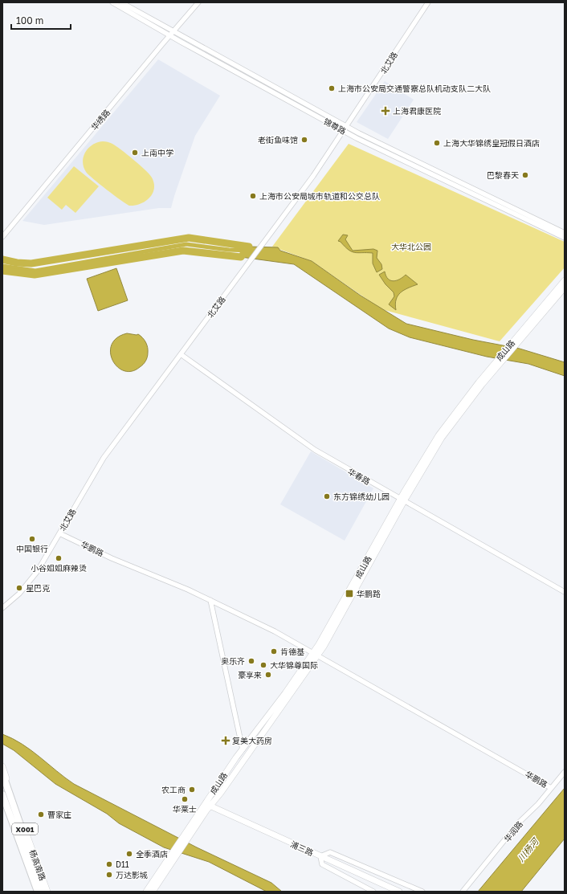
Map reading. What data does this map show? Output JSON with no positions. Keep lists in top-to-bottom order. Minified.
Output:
{"streets":{"highway":["X001","杨高南路"],"main road":["成山路","浦三路"],"street":["北艾路","华绣路","锦尊路","华春路","华鹏路","华润路"]},"crossings":[["北艾路","锦尊路"],["北艾路","华春路"],["北艾路","华鹏路"],["华绣路","锦尊路"],["成山路","华春路"],["成山路","华鹏路"],["成山路","浦三路"],["华鹏路","华润路"]],"water":["川杨河"],"parks":["大华北公园"],"places":{"other":["上海市公安局交通警察总队机动支队二大队","老街鱼味馆","上海大华锦绣皇冠假日酒店","上南中学","巴黎春天","上海市公安局城市轨道和公交总队","东方锦绣幼儿园","中国银行","小谷姐姐麻辣烫","星巴克","肯德基","奥乐齐","大华锦尊国际","豪享来","农工商","华莱士","曹家庄","全季酒店","D11","万达影城"],"health":["上海君康医院","复美大药房"],"transit":["华鹏路"]},"scale_bar":"100 m"}
